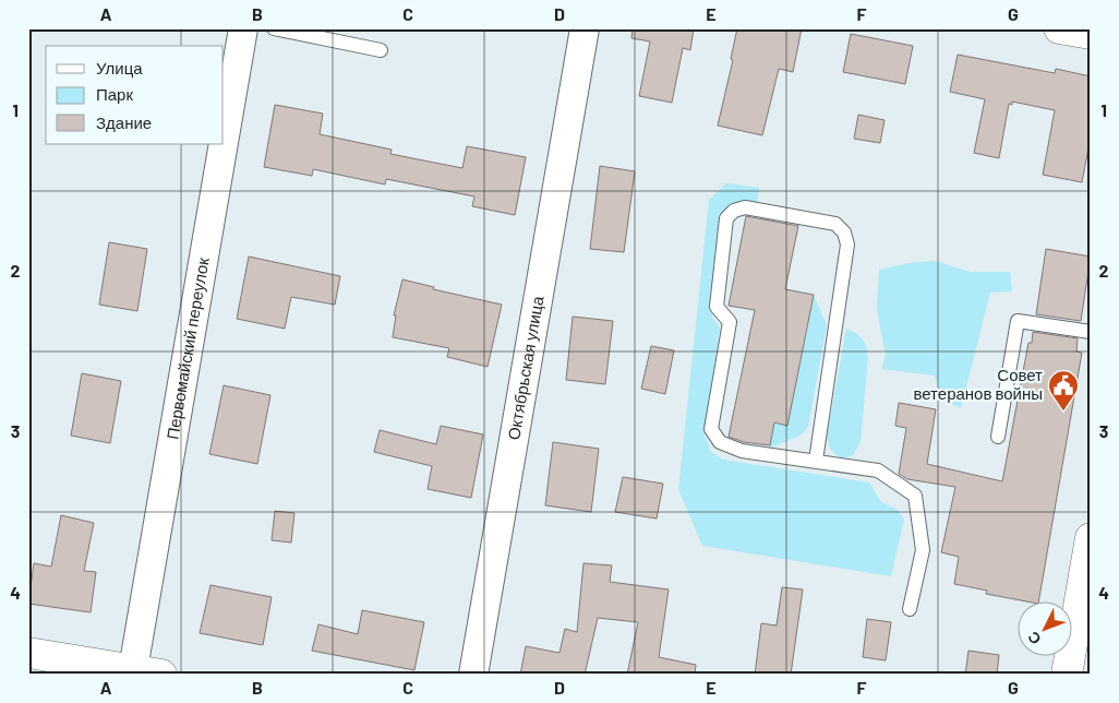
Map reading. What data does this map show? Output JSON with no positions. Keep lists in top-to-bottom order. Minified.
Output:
{"streets":{"street":["Первомайский переулок","Октябрьская улица"]},"places":{"public building":["Совет ветеранов войны"]},"legend":["Улица","Парк","Здание"],"north":"bottom left","grid":{"columns":["A","B","C","D","E","F","G"],"rows":["1","2","3","4"]}}
